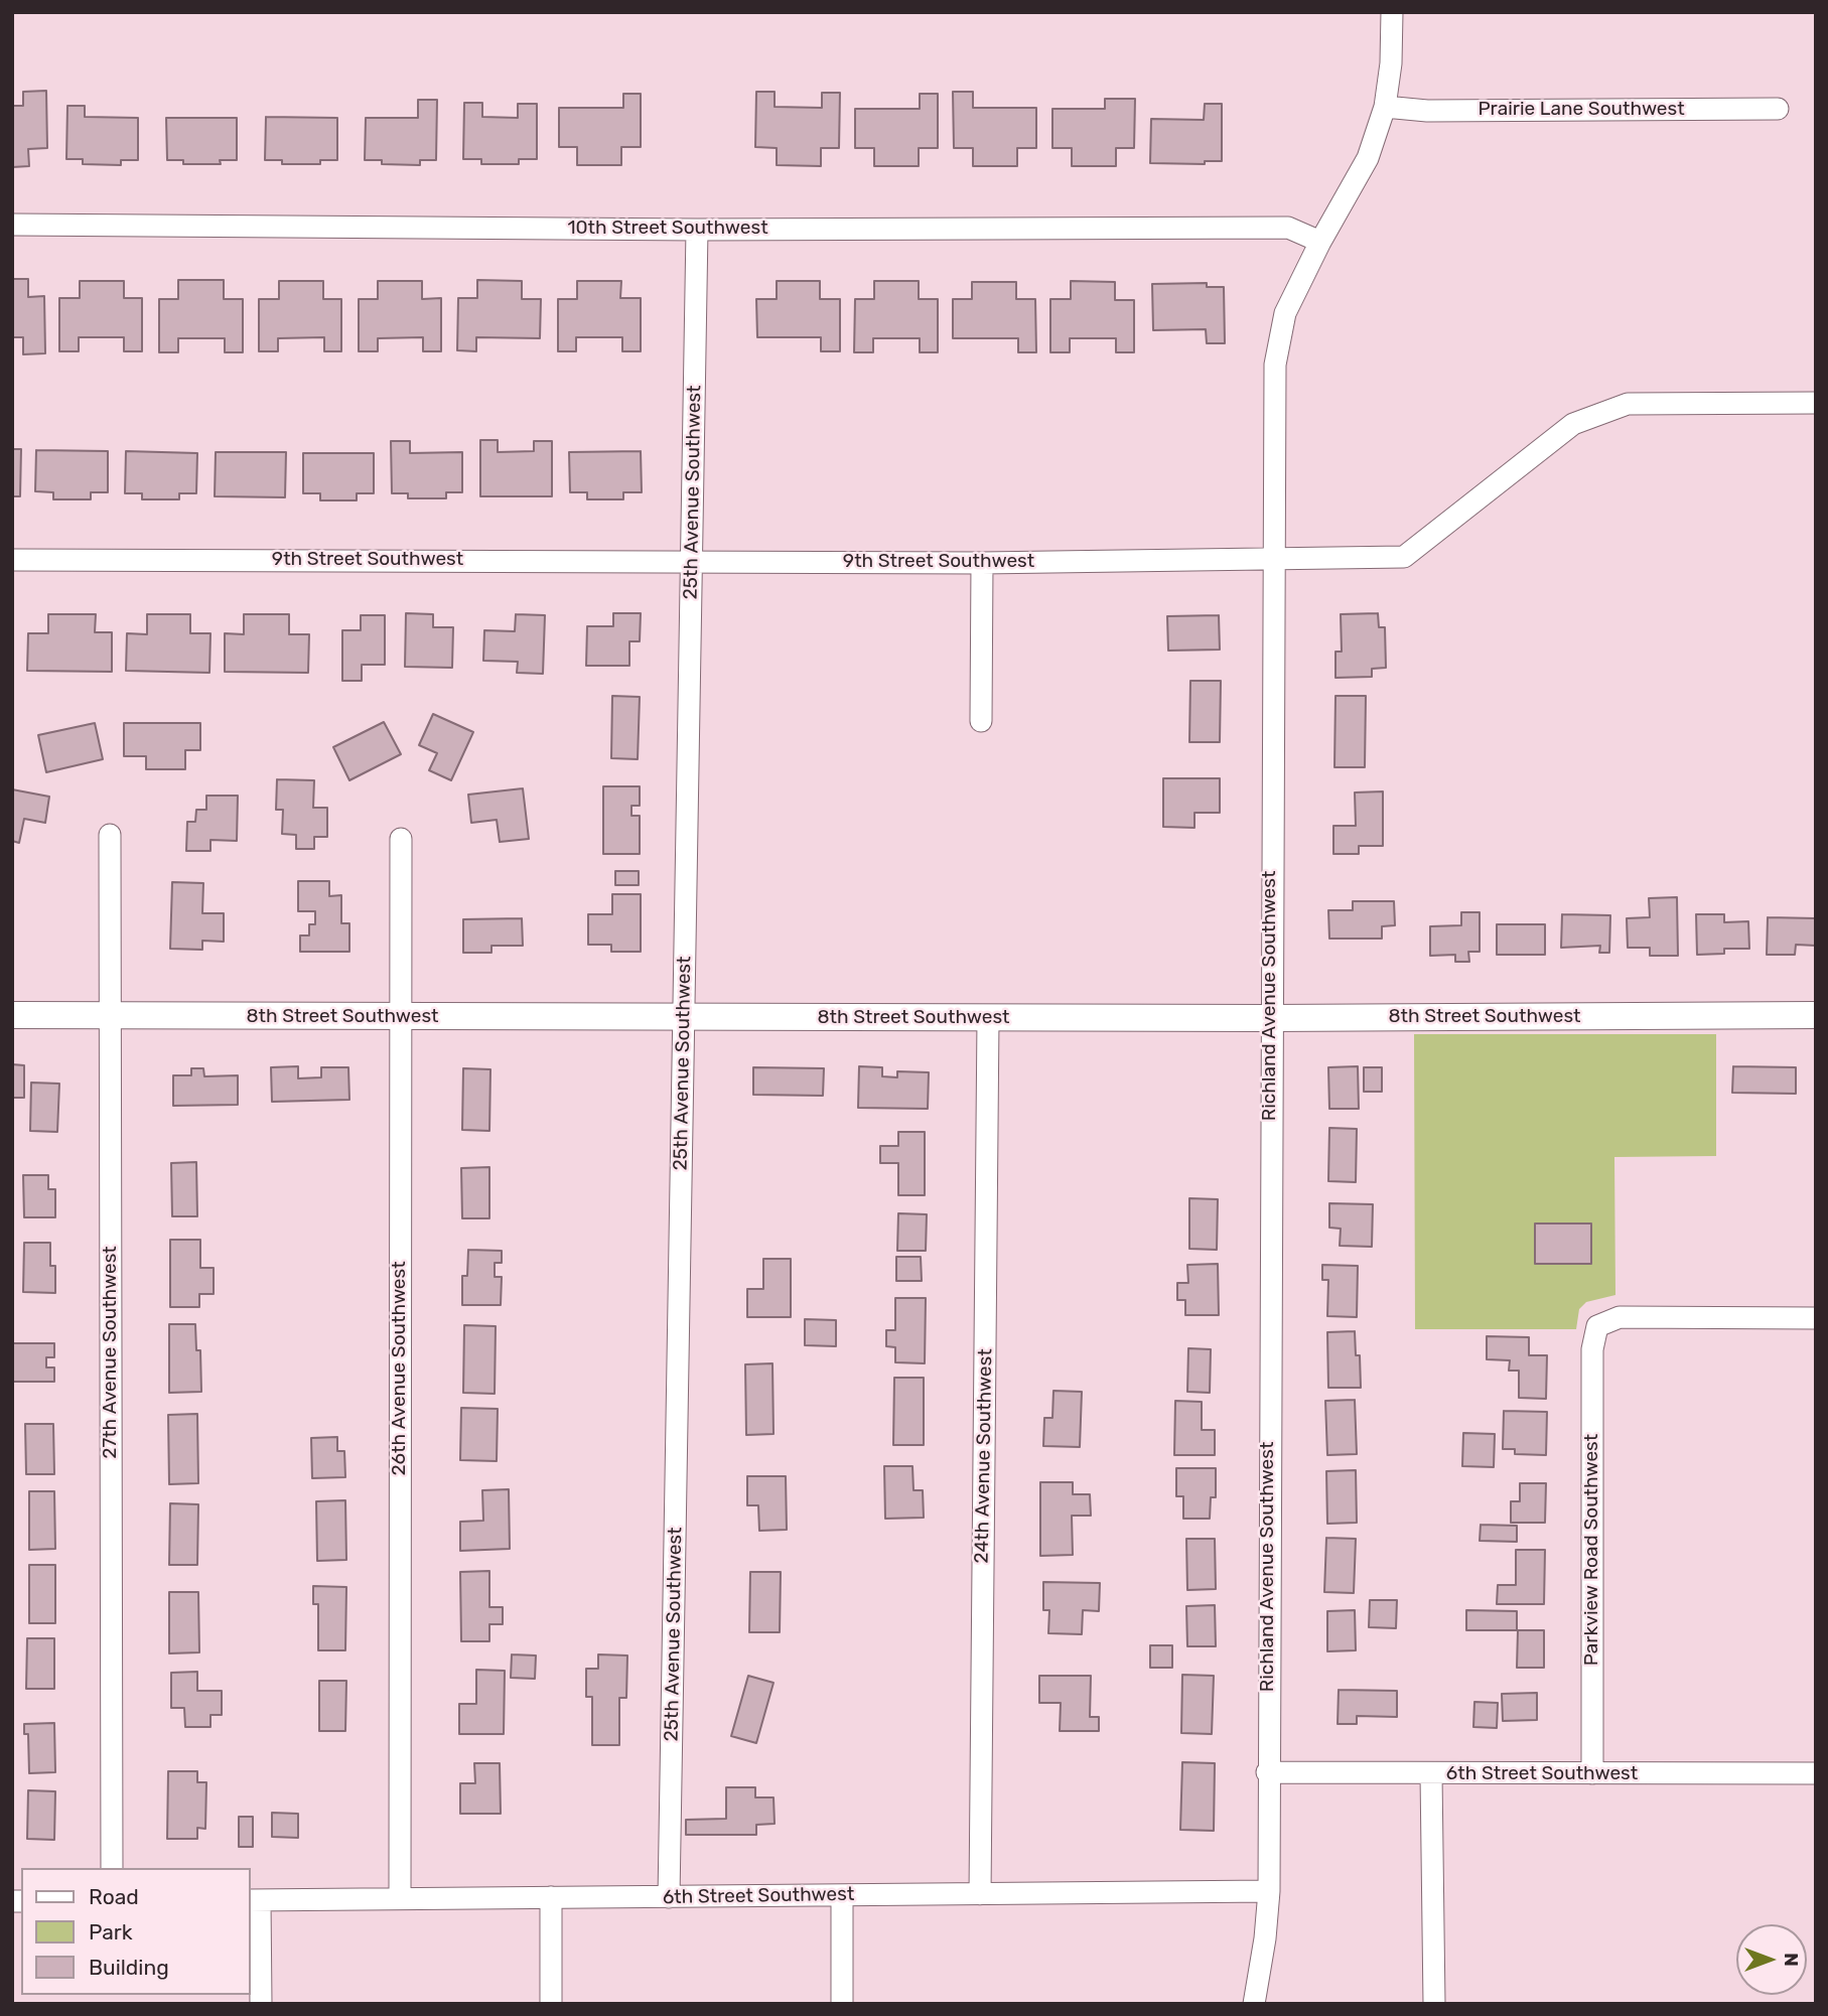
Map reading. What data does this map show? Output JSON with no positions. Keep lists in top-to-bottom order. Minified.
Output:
{"streets":{"street":["Prairie Lane Southwest","10th Street Southwest","25th Avenue Southwest","9th Street Southwest","Richland Avenue Southwest","8th Street Southwest","27th Avenue Southwest","26th Avenue Southwest","24th Avenue Southwest","Parkview Road Southwest","6th Street Southwest"]},"crossings":[["Prairie Lane Southwest","Richland Avenue Southwest"],["10th Street Southwest","25th Avenue Southwest"],["10th Street Southwest","Richland Avenue Southwest"],["25th Avenue Southwest","9th Street Southwest"],["25th Avenue Southwest","8th Street Southwest"],["25th Avenue Southwest","6th Street Southwest"],["9th Street Southwest","Richland Avenue Southwest"],["Richland Avenue Southwest","8th Street Southwest"],["Richland Avenue Southwest","6th Street Southwest"],["8th Street Southwest","27th Avenue Southwest"],["8th Street Southwest","26th Avenue Southwest"],["8th Street Southwest","24th Avenue Southwest"],["26th Avenue Southwest","6th Street Southwest"],["24th Avenue Southwest","6th Street Southwest"],["Parkview Road Southwest","6th Street Southwest"]],"legend":["Road","Park","Building"],"north":"right"}
